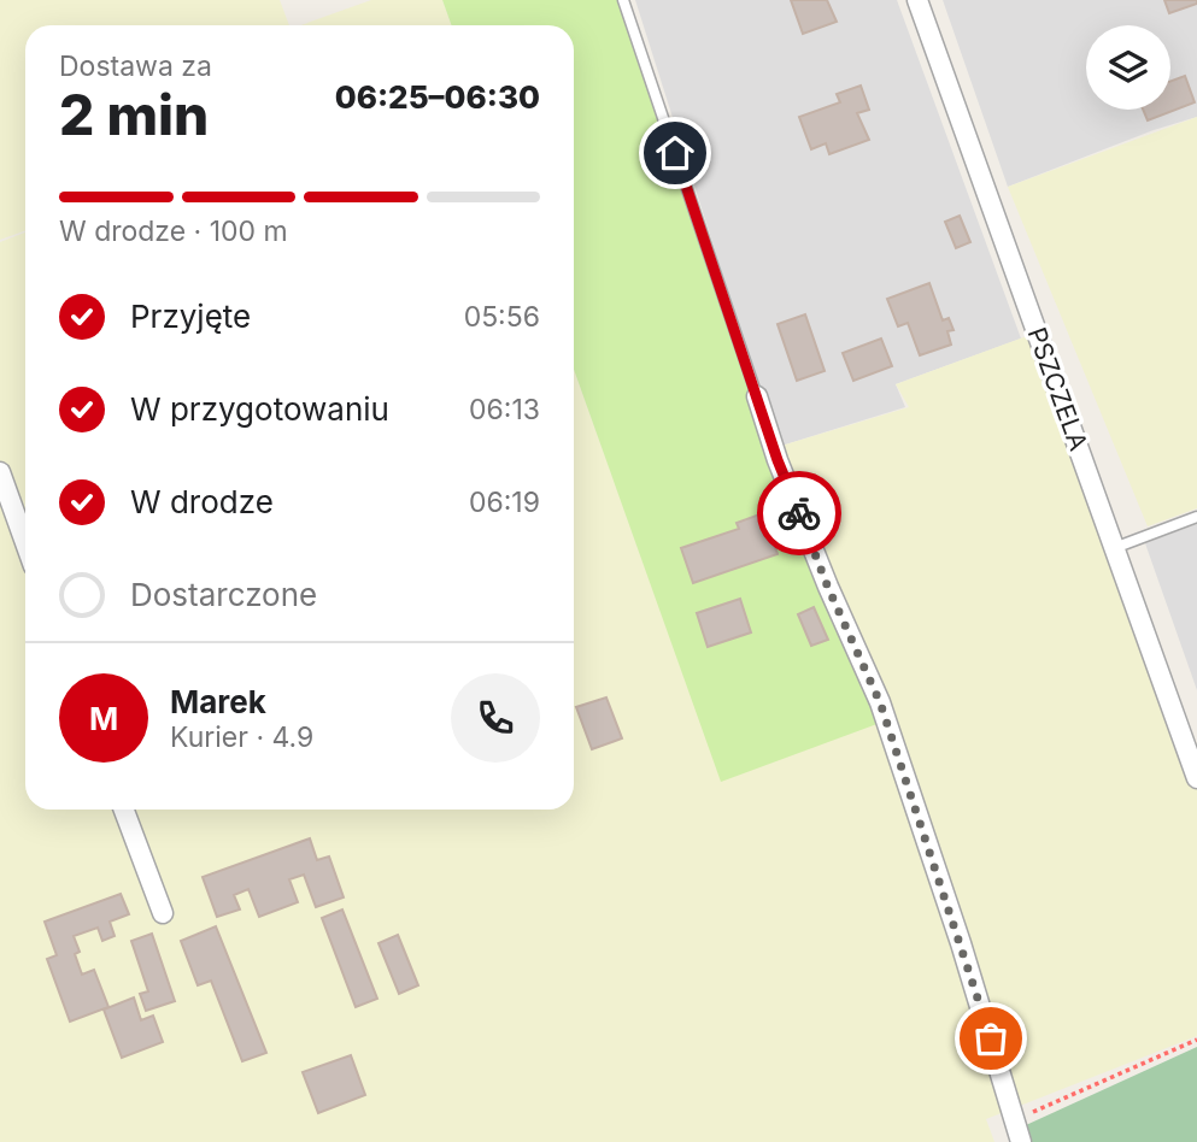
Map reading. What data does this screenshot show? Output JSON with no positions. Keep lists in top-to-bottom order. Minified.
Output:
{"streets":{"street":["PSZCZELA"]},"page":{"heading":["2 min","Dostawa za","06:25–06:30"],"panel":["Marek","Kurier · 4.9"],"bar":"W drodze · 100 m","list":[["Przyjęte","05:56"],["W przygotowaniu","06:13"],["W drodze","06:19"],"Dostarczone"],"round":"M"}}
